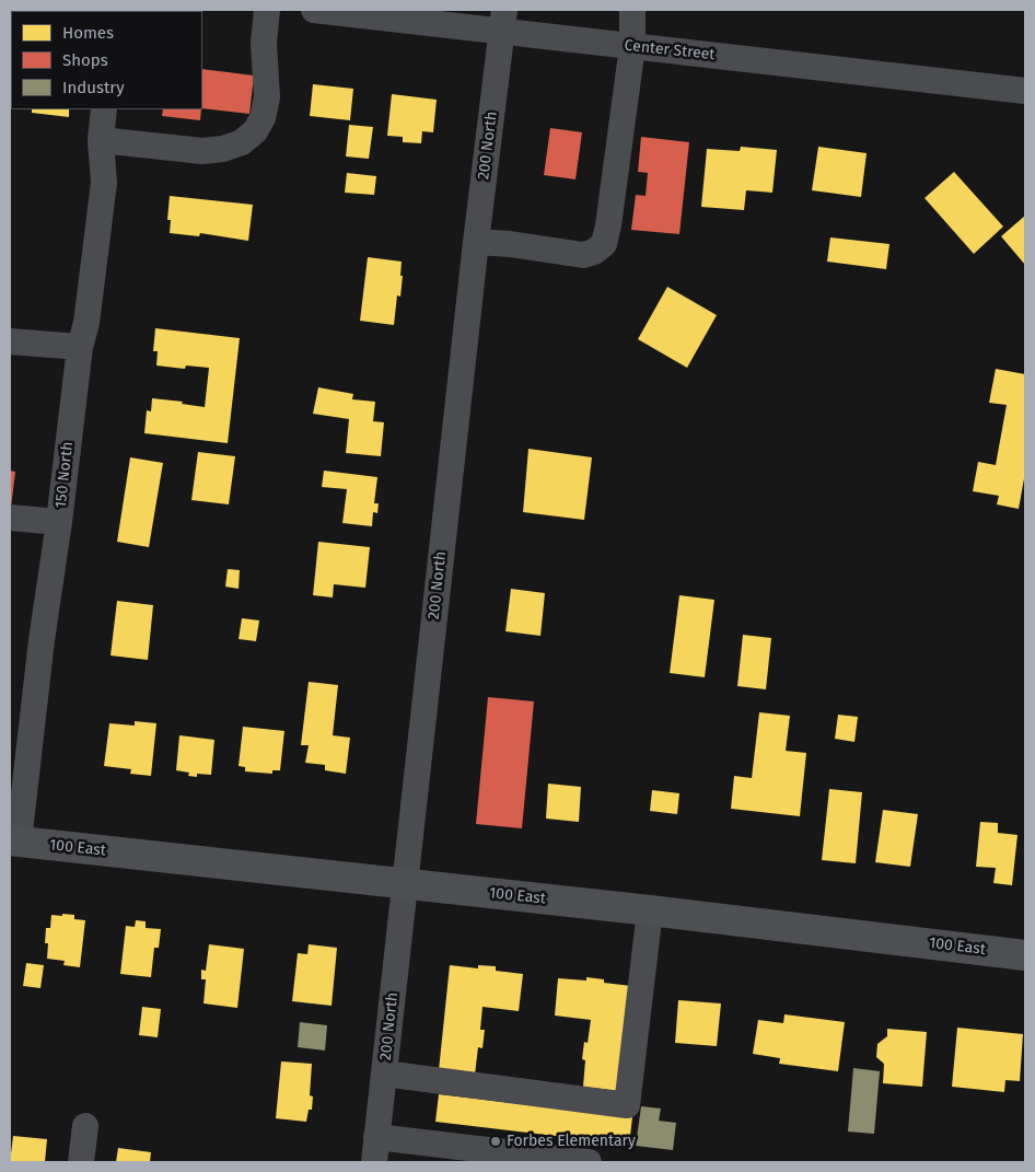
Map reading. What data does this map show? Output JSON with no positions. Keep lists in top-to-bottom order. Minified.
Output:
{"streets":{"main road":["100 East"],"street":["Center Street","200 North","150 North"]},"crossings":[["Center Street","200 North"],["200 North","100 East"],["150 North","100 East"]],"places":["Forbes Elementary"],"legend":["Homes","Shops","Industry"]}
